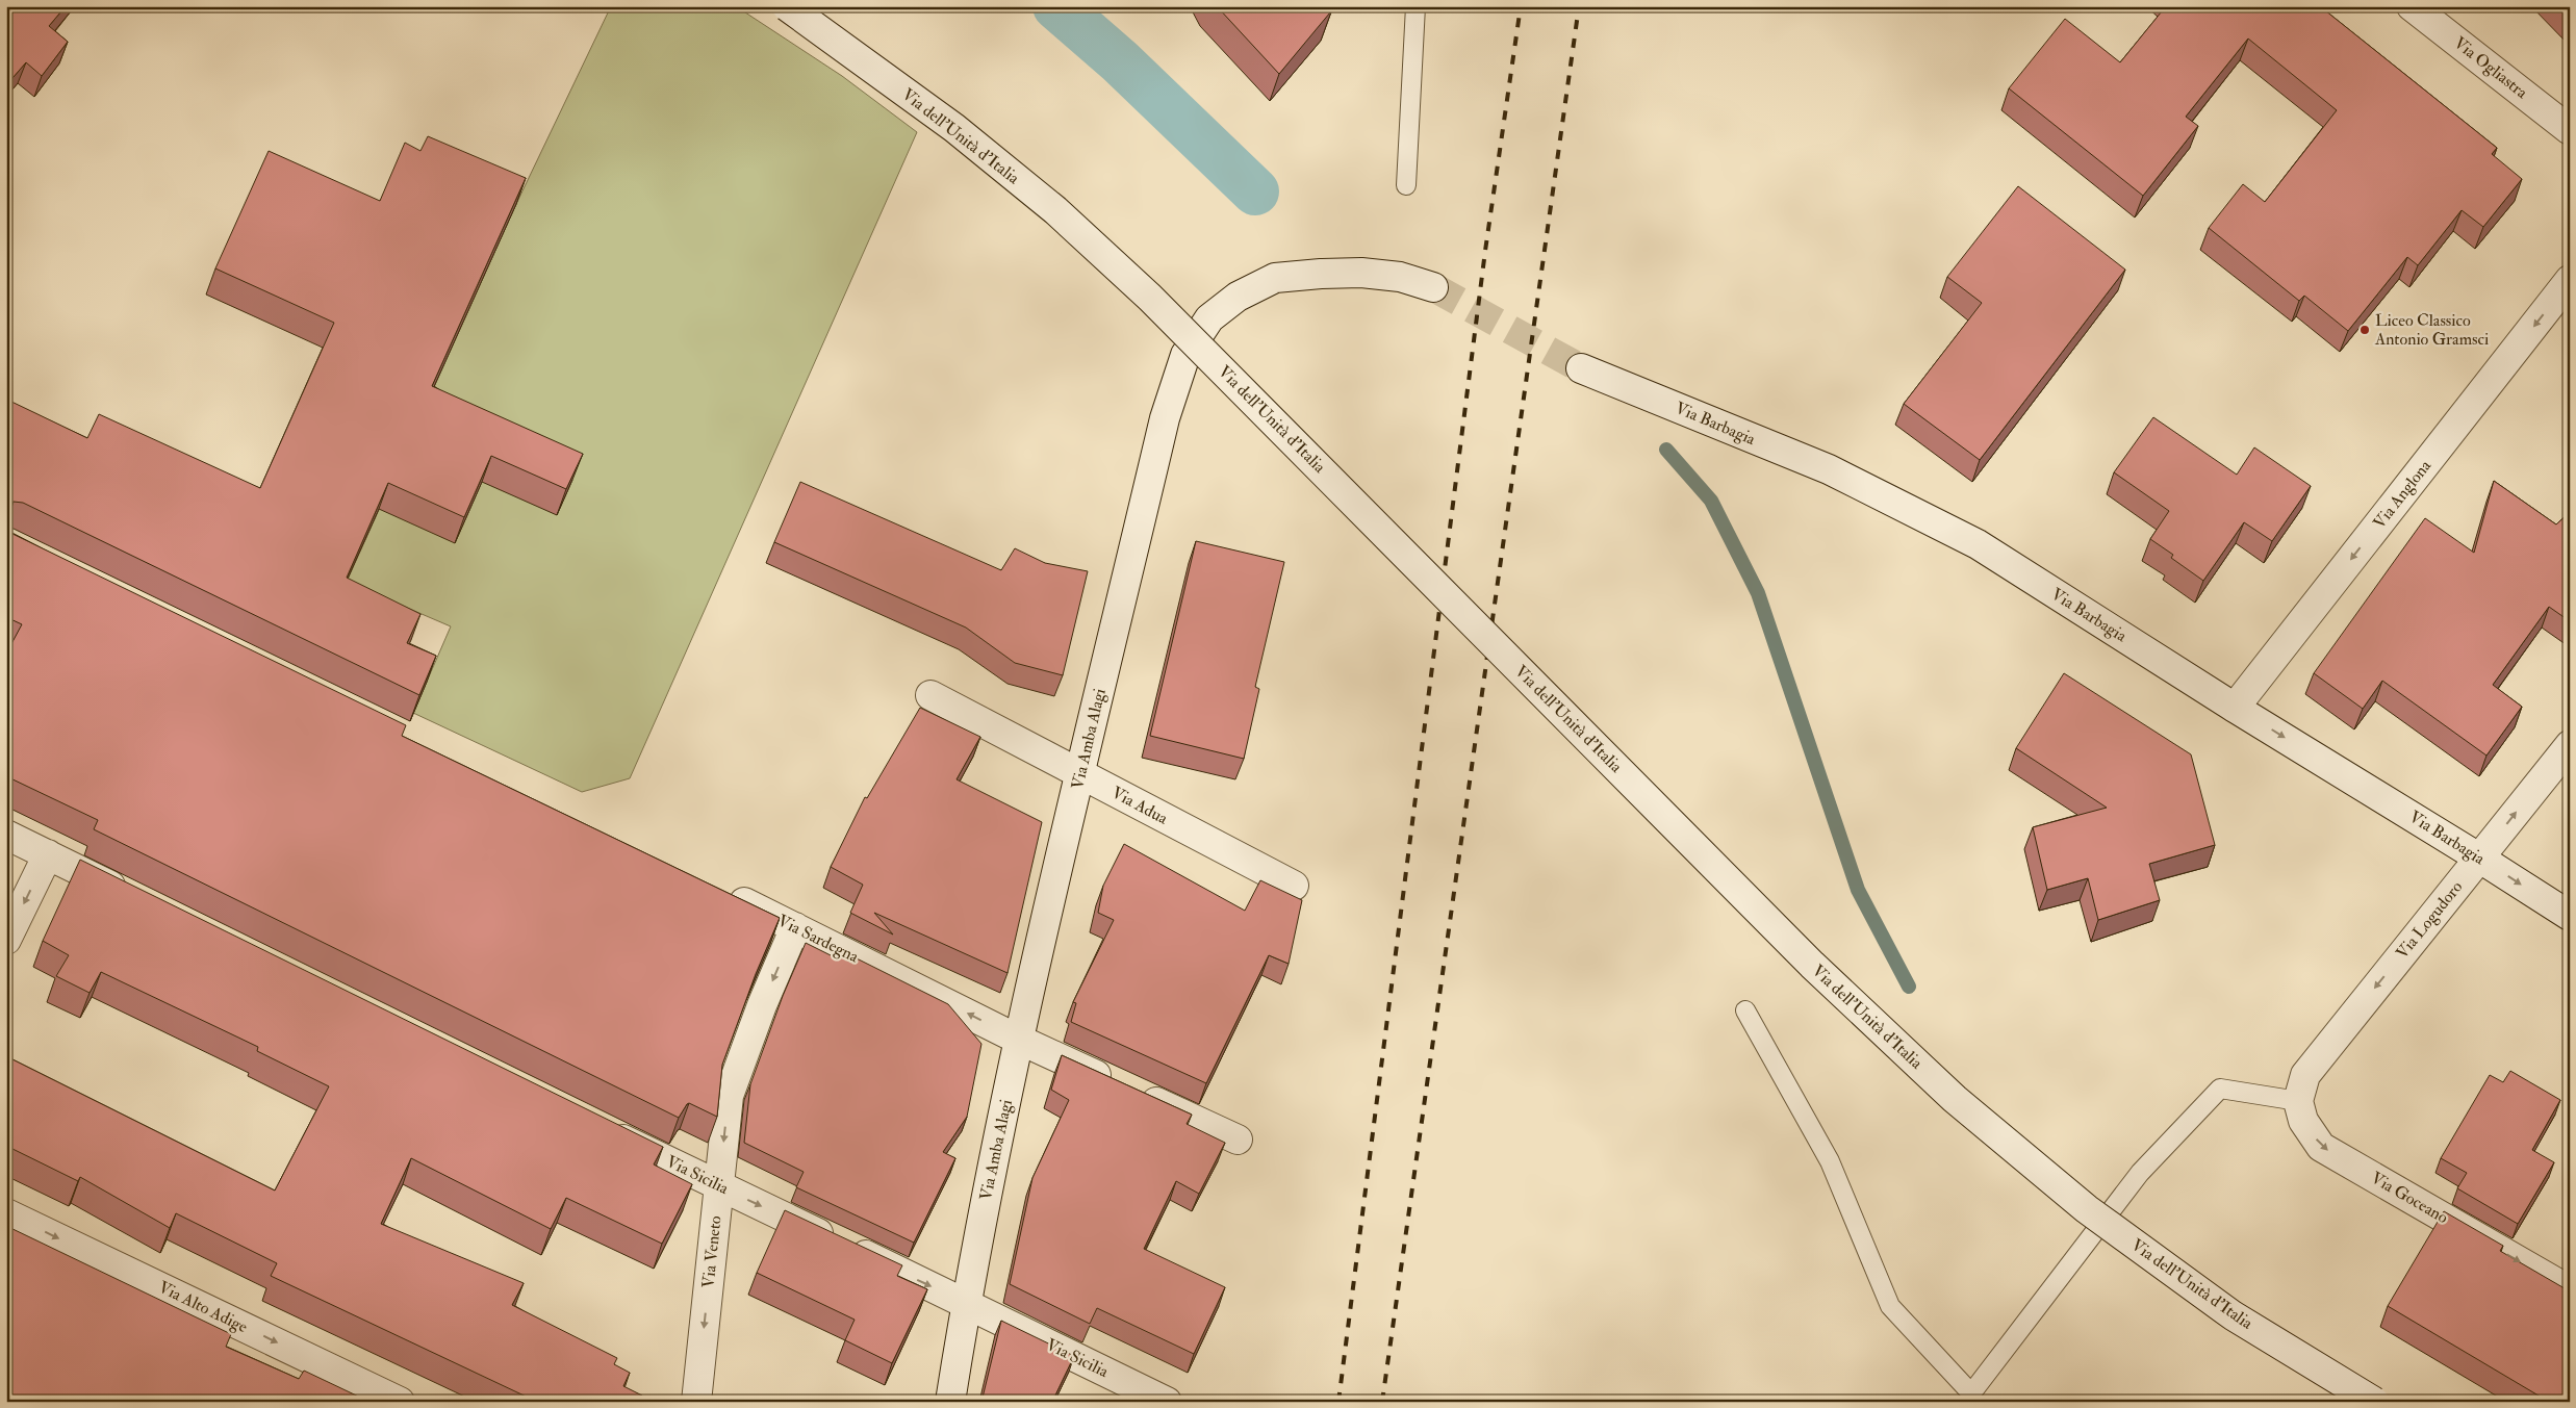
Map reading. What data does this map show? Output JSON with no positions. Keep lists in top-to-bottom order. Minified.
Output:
{"streets":{"street":["Via Ogliastra","Via dell'Unità d'Italia","Via Barbagia","Via Anglona","Via Amba Alagi","Via Adua","Via Logudoro","Via Sardegna","Via Sicilia","Via Goceano","Via Veneto","Via Alto Adige"]},"crossings":[["Via Barbagia","Via Anglona"],["Via Barbagia","Via Logudoro"],["Via Amba Alagi","Via Adua"],["Via Amba Alagi","Via Sardegna"],["Via Amba Alagi","Via Sicilia"],["Via Logudoro","Via Goceano"],["Via Sardegna","Via Veneto"],["Via Sicilia","Via Veneto"]],"one_way":["Via Anglona","Via Sardegna","Via Sicilia","Via Goceano","Via Veneto","Via Alto Adige"],"places":["Liceo Classico Antonio Gramsci"]}
